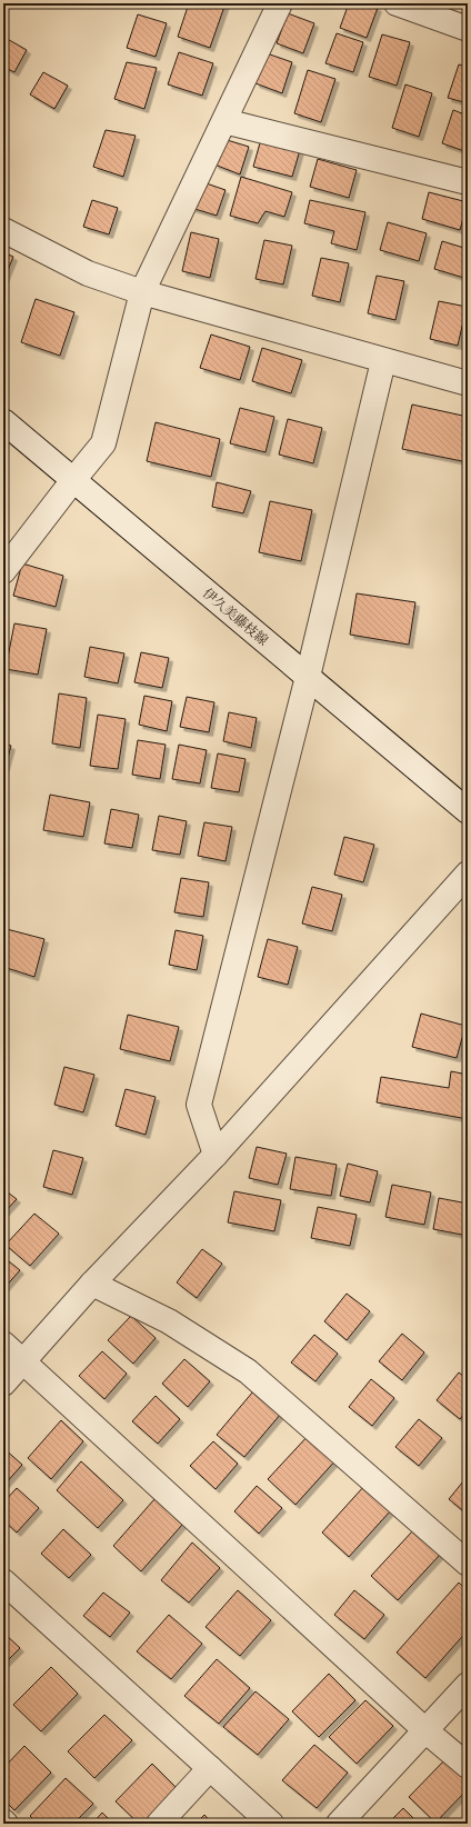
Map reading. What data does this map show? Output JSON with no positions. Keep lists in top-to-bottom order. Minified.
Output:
{"streets":{"street":["伊久美藤枝線"]}}
